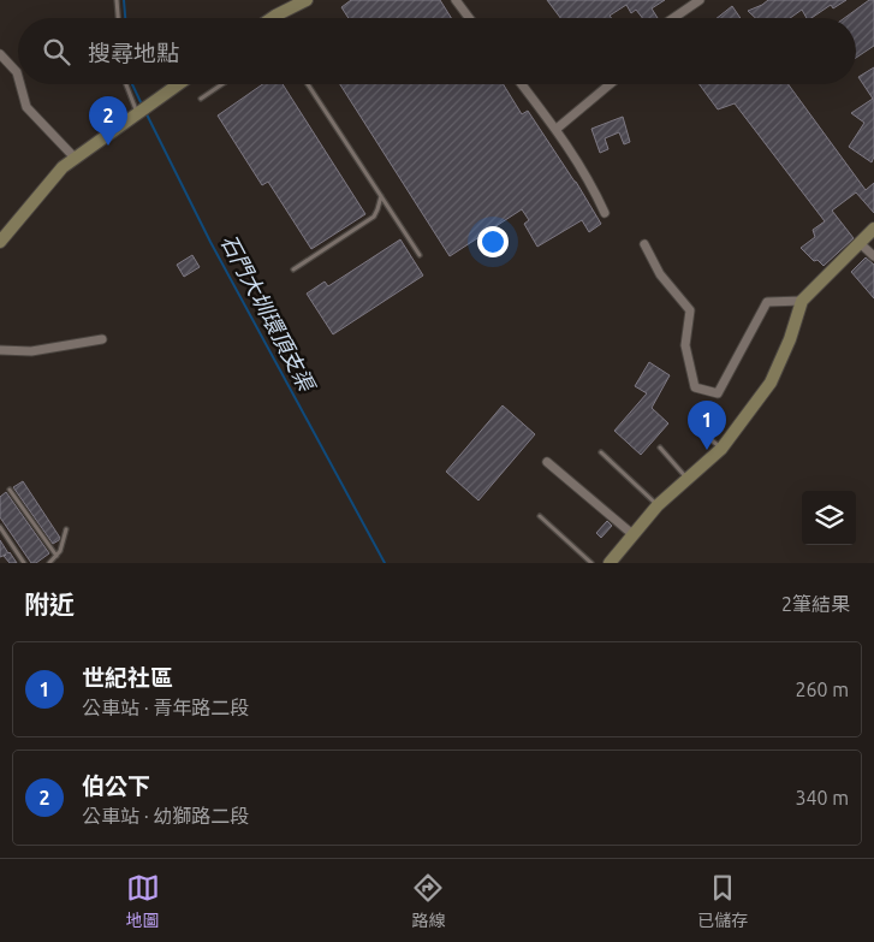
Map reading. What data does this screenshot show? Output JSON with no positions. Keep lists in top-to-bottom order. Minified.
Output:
{"water":["石門大圳環頂支渠"],"page":{"search":"搜尋地點","pins":["2","1"],"heading":["附近","2筆結果"],"list":[{"mark":"1","name":"世紀社區","note":"公車站 · 青年路二段","value":"260 m"},{"mark":"2","name":"伯公下","note":"公車站 · 幼獅路二段","value":"340 m"}],"nav":["地圖","路線","已儲存"]}}
